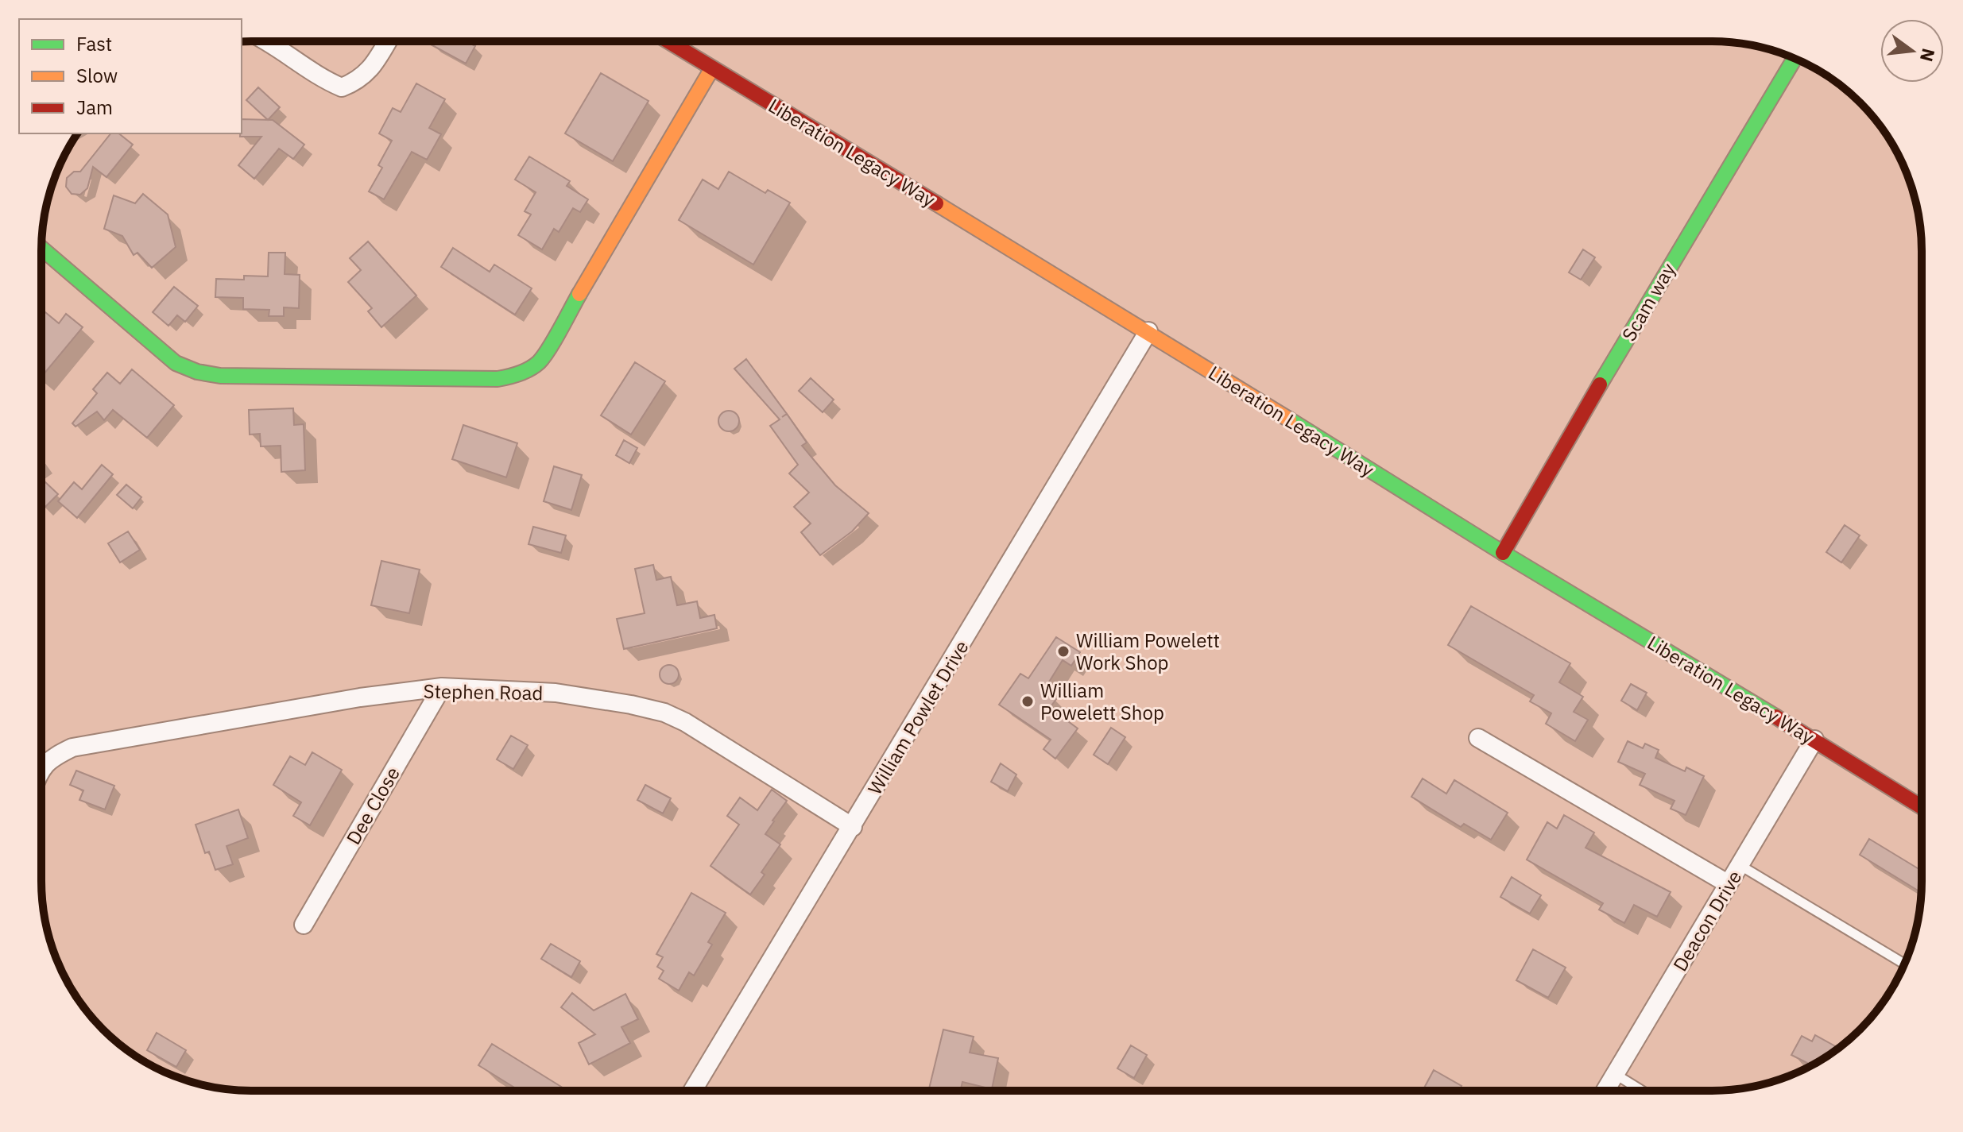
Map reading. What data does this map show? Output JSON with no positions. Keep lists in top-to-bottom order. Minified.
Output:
{"streets":{"main road":["Liberation Legacy Way","Scam way"],"street":["Stephen Road","William Powlet Drive","Dee Close","Deacon Drive"]},"crossings":[["Liberation Legacy Way","Scam way"],["Liberation Legacy Way","William Powlet Drive"],["Liberation Legacy Way","Deacon Drive"],["Stephen Road","William Powlet Drive"],["Stephen Road","Dee Close"]],"places":["William Powelett Work Shop","William Powelett Shop"],"legend":["Fast","Slow","Jam"],"north":"right"}
